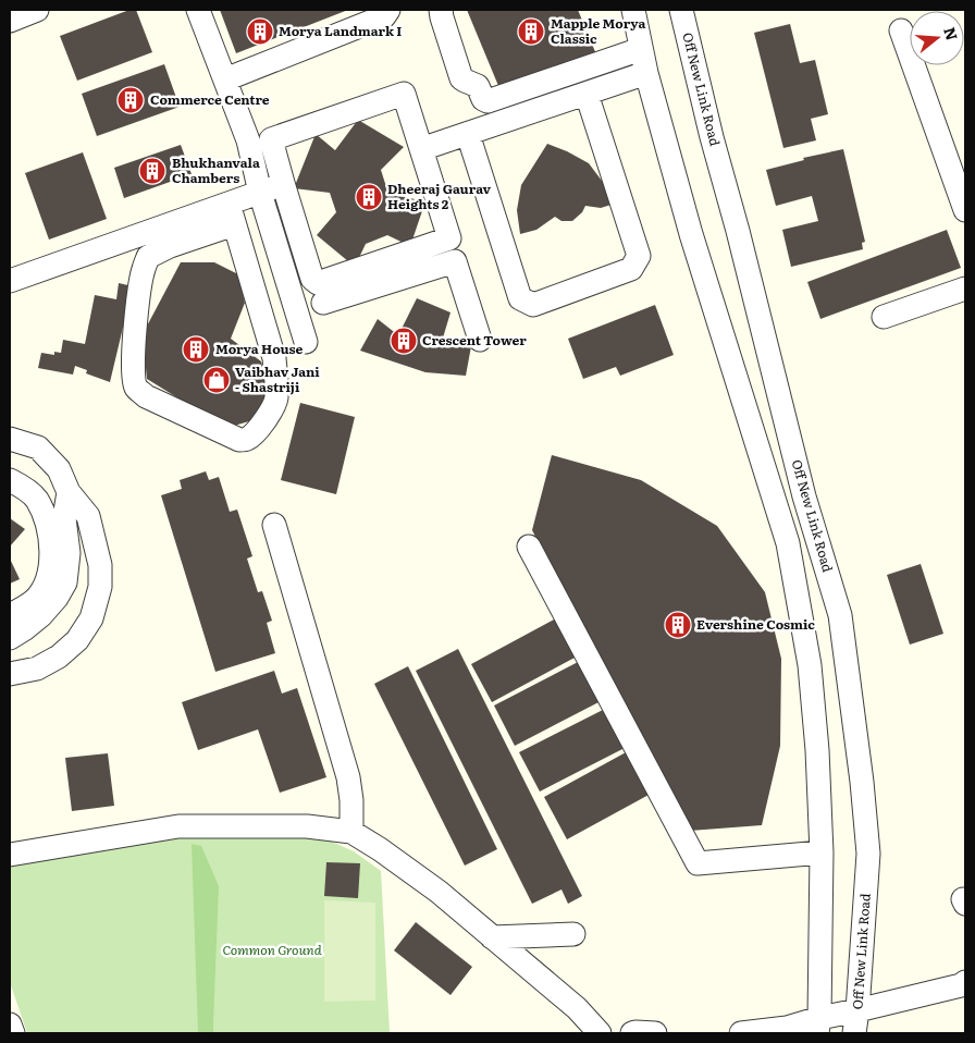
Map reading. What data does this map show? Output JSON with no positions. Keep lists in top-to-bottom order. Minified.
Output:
{"streets":{"street":["Off New Link Road"]},"parks":["Common Ground"],"places":{"building":["Morya Landmark I","Mapple Morya Classic","Commerce Centre","Bhukhanvala Chambers","Dheeraj Gaurav Heights 2","Crescent Tower","Morya House","Evershine Cosmic"],"shop":["Vaibhav Jani - Shastriji"]},"north":"right"}
